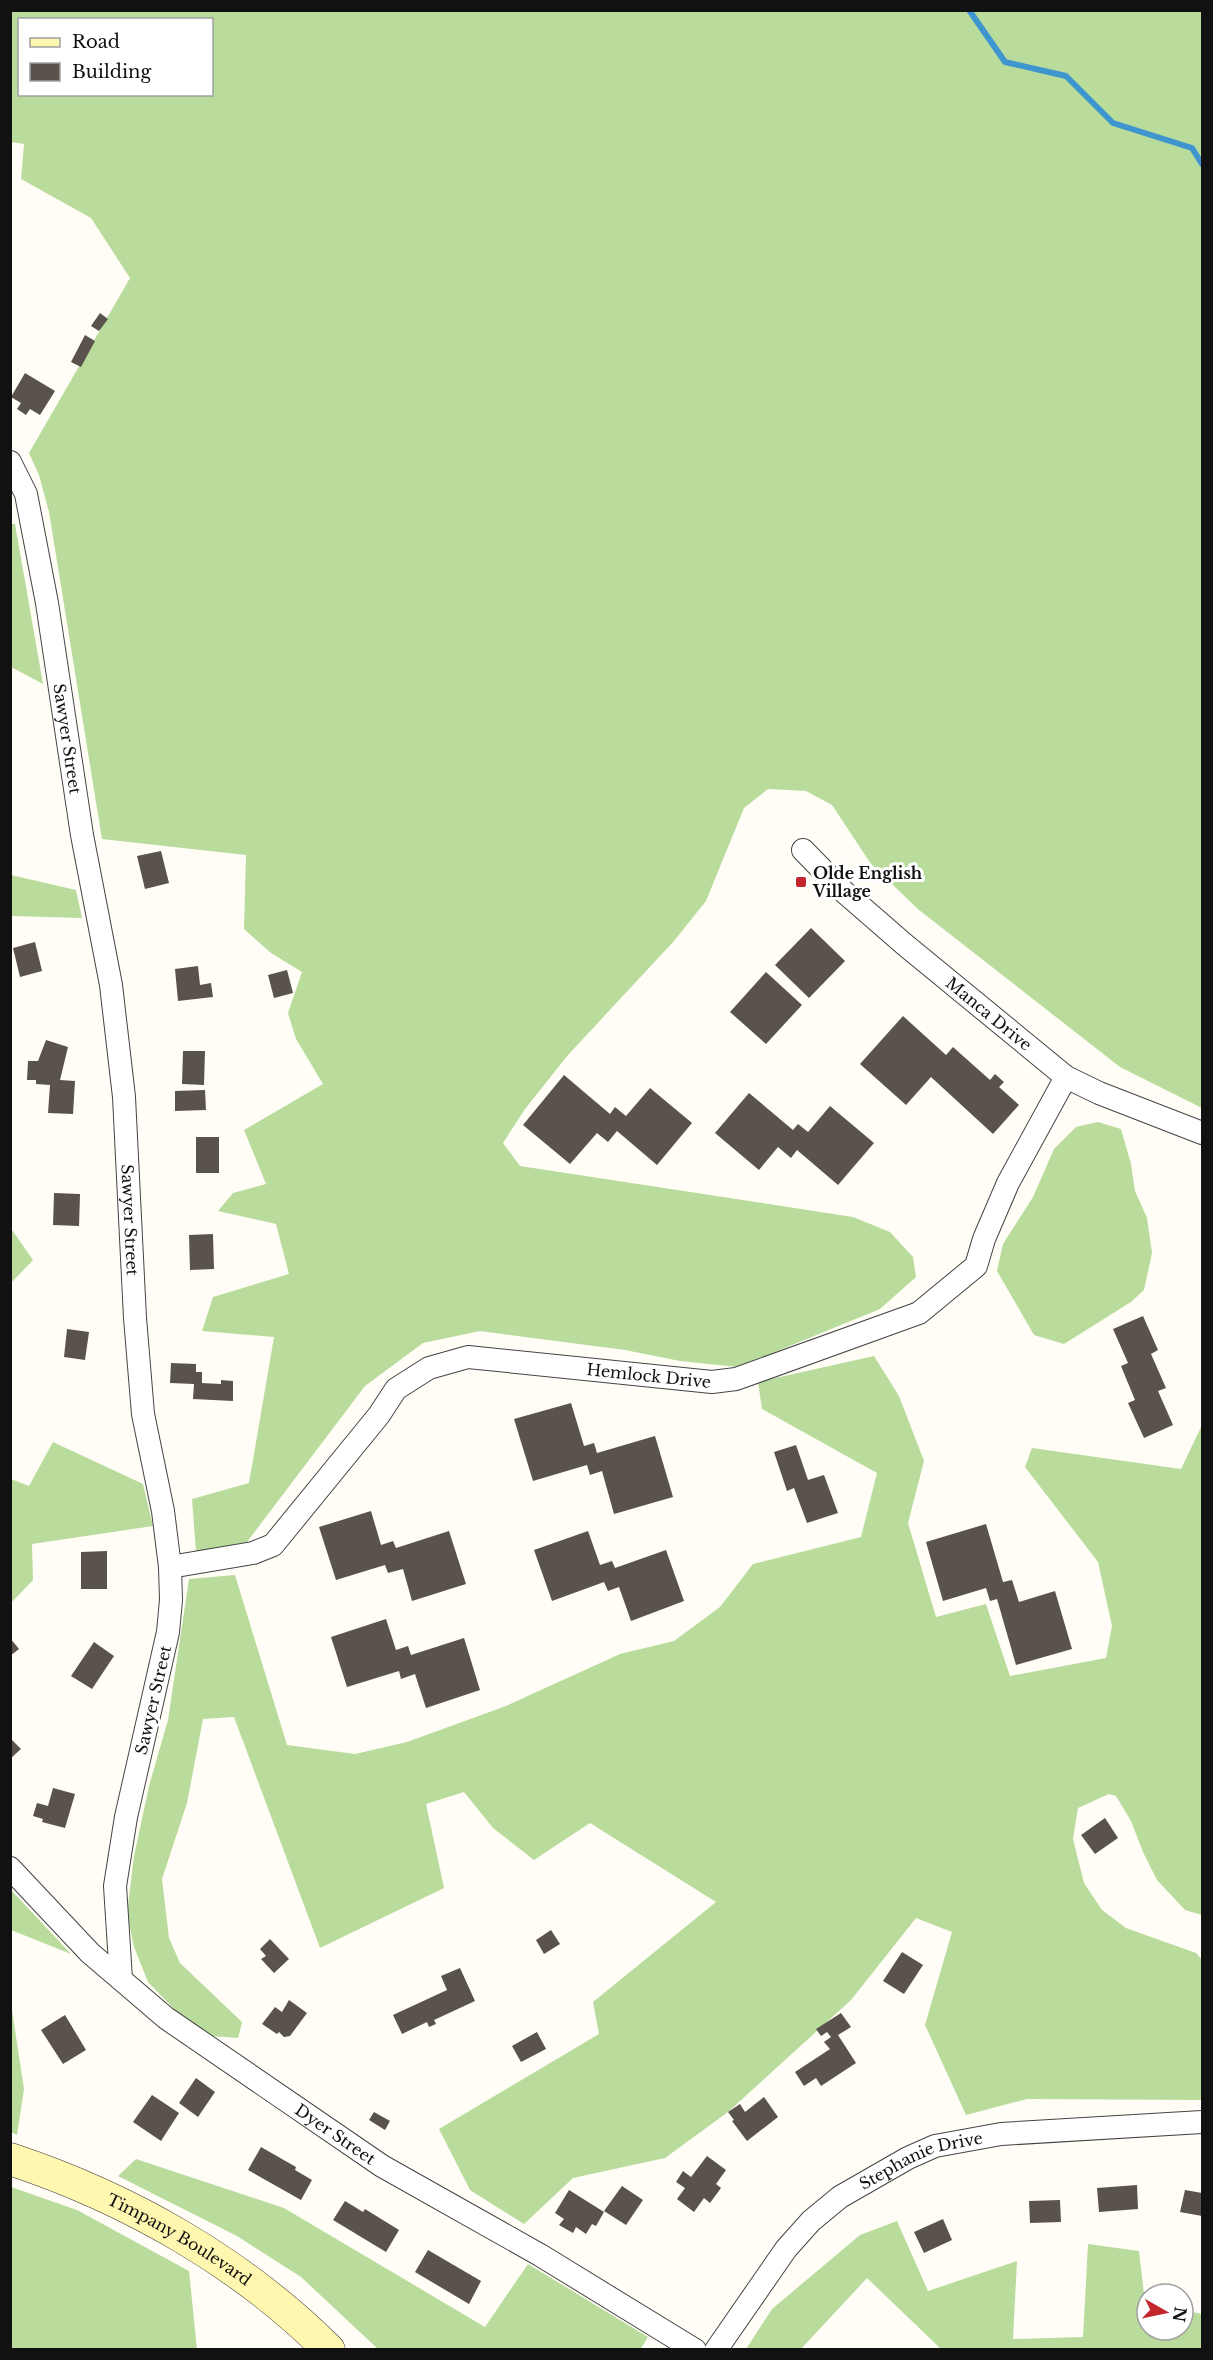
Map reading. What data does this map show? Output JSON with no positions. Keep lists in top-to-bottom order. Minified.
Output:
{"streets":{"main road":["Timpany Boulevard"],"street":["Sawyer Street","Manca Drive","Hemlock Drive","Dyer Street","Stephanie Drive"]},"crossings":[["Sawyer Street","Hemlock Drive"],["Sawyer Street","Dyer Street"],["Manca Drive","Hemlock Drive"]],"places":{"transit":["Olde English Village"]},"legend":["Road","Building"],"north":"right"}
